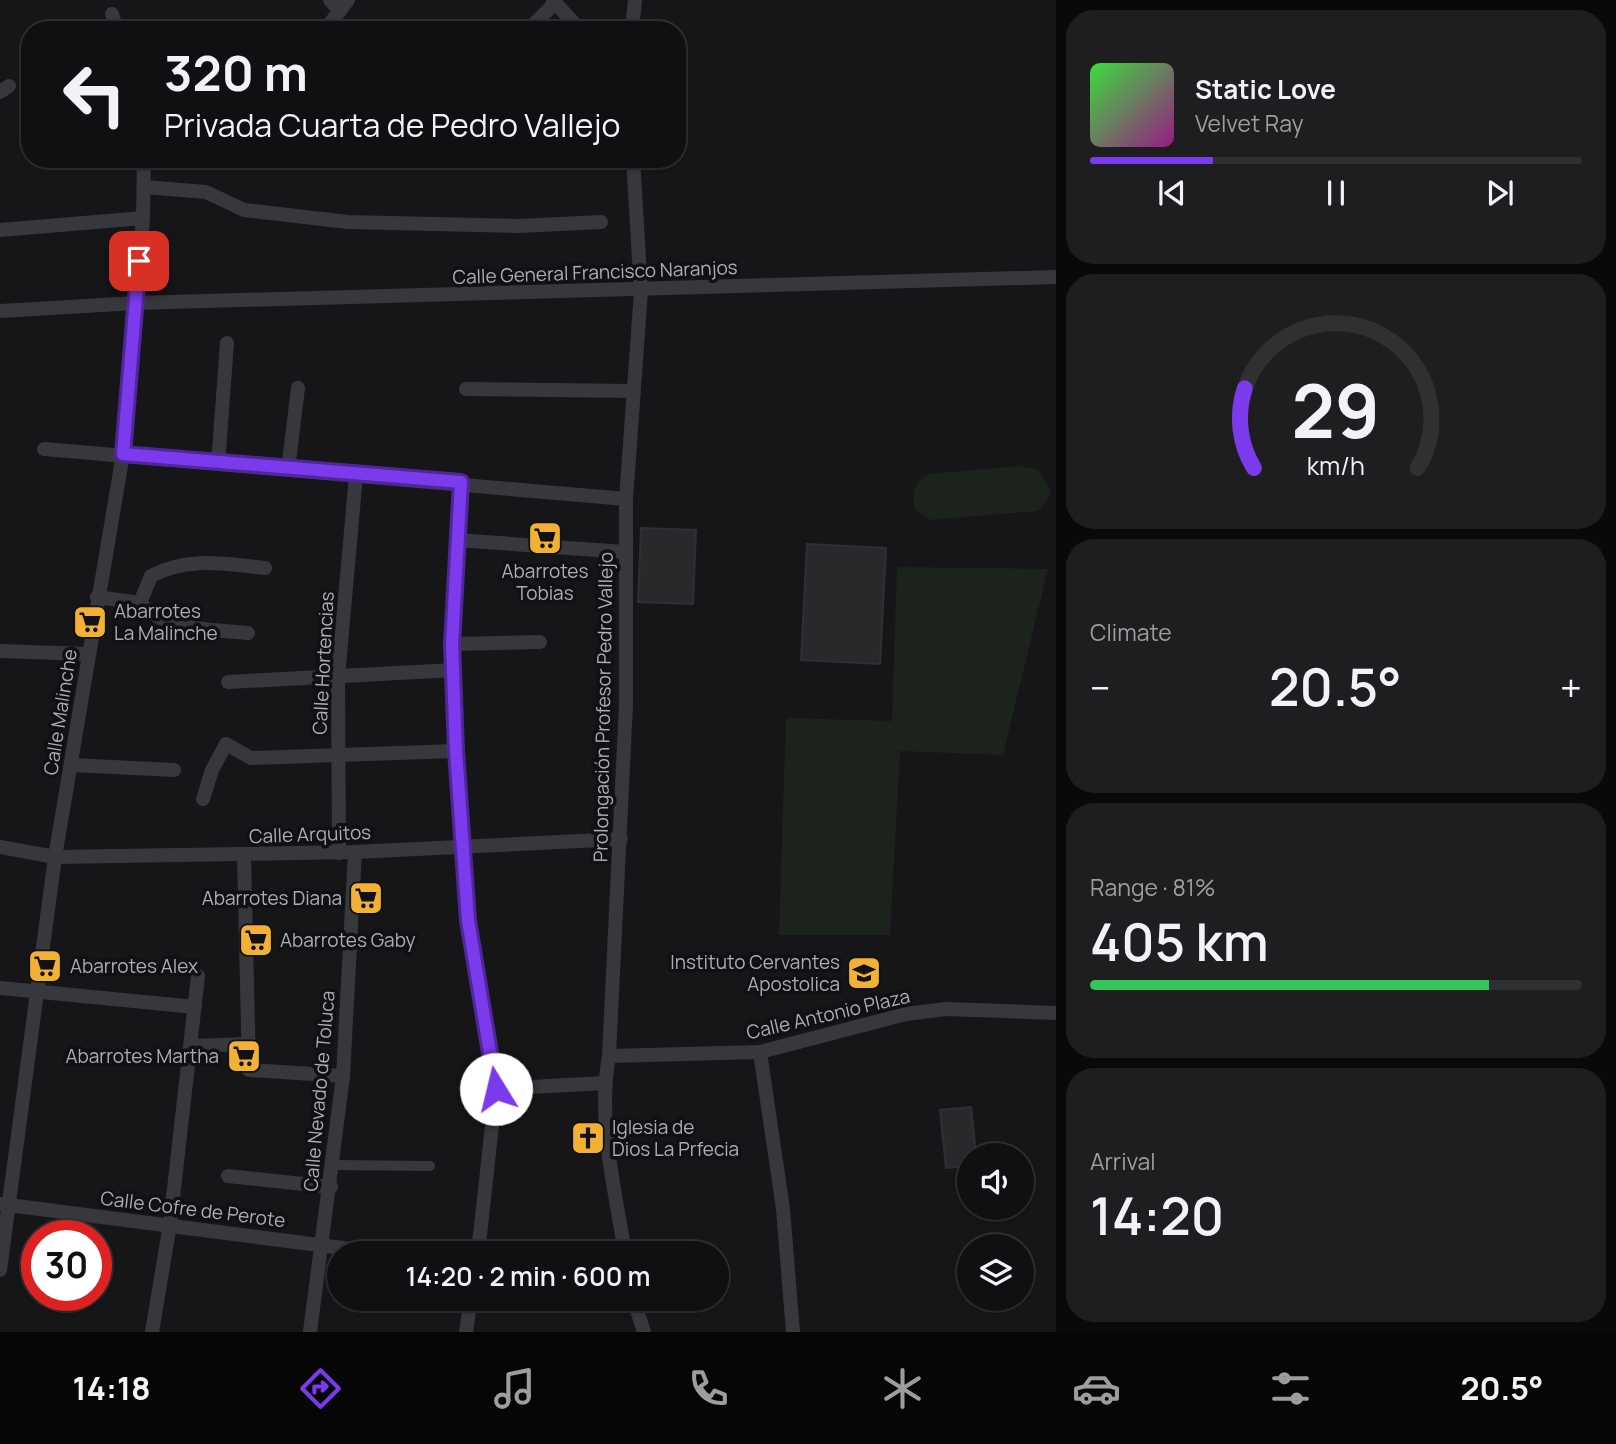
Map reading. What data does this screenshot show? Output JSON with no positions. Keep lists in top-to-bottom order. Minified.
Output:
{"streets":{"street":["Calle General Francisco Naranjos","Calle Hortencias","Prolongación Profesor Pedro Vallejo","Calle Malinche","Calle Arquitos","Calle Antonio Plaza","Calle Nevado de Toluca","Calle Cofre de Perote"]},"crossings":[["Calle General Francisco Naranjos","Prolongación Profesor Pedro Vallejo"],["Calle General Francisco Naranjos","Calle Malinche"],["Calle Hortencias","Calle Arquitos"],["Prolongación Profesor Pedro Vallejo","Calle Arquitos"],["Prolongación Profesor Pedro Vallejo","Calle Antonio Plaza"],["Calle Malinche","Calle Arquitos"],["Calle Malinche","Calle Cofre de Perote"],["Calle Arquitos","Calle Nevado de Toluca"],["Calle Nevado de Toluca","Calle Cofre de Perote"]],"places":{"supermarket":["Abarrotes Tobias","Abarrotes La Malinche","Abarrotes Diana","Abarrotes Gaby","Abarrotes Alex","Abarrotes Martha"],"school or university":["Instituto Cervantes Apostolica"],"church":["Iglesia de Dios La Prfecia"]},"page":{"turn":["320 m","Privada Cuarta de Pedro Vallejo"],"song":["Static Love","Velvet Ray"],"tile":["Climate",["Range · 81%","405 km"],["Arrival","14:20"]],"heat":["−","20.5°","+"],"limit":"30","trip":"14:20 · 2 min · 600 m","tabs":["14:18","20.5°"],"gauge":["29","km/h"]}}
